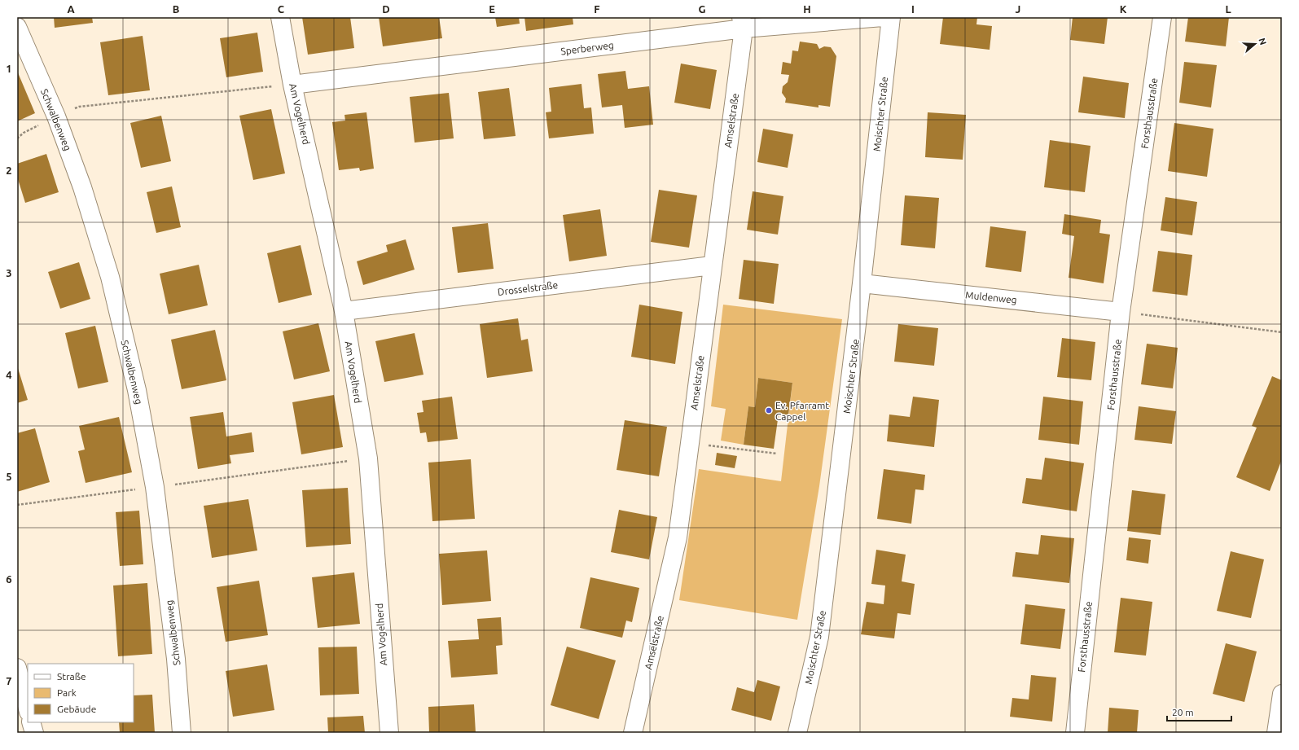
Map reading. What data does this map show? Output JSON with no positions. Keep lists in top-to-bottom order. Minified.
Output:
{"streets":{"street":["Sperberweg","Forsthausstraße","Am Vogelherd","Moischter Straße","Schwalbenweg","Amselstraße","Drosselstraße","Muldenweg"]},"crossings":[["Sperberweg","Am Vogelherd"],["Sperberweg","Amselstraße"],["Forsthausstraße","Muldenweg"],["Am Vogelherd","Drosselstraße"],["Moischter Straße","Muldenweg"],["Amselstraße","Drosselstraße"]],"places":["Ev. Pfarramt Cappel"],"legend":["Straße","Park","Gebäude"],"scale_bar":"20 m","north":"right","grid":{"columns":["A","B","C","D","E","F","G","H","I","J","K","L"],"rows":["1","2","3","4","5","6","7"]}}
